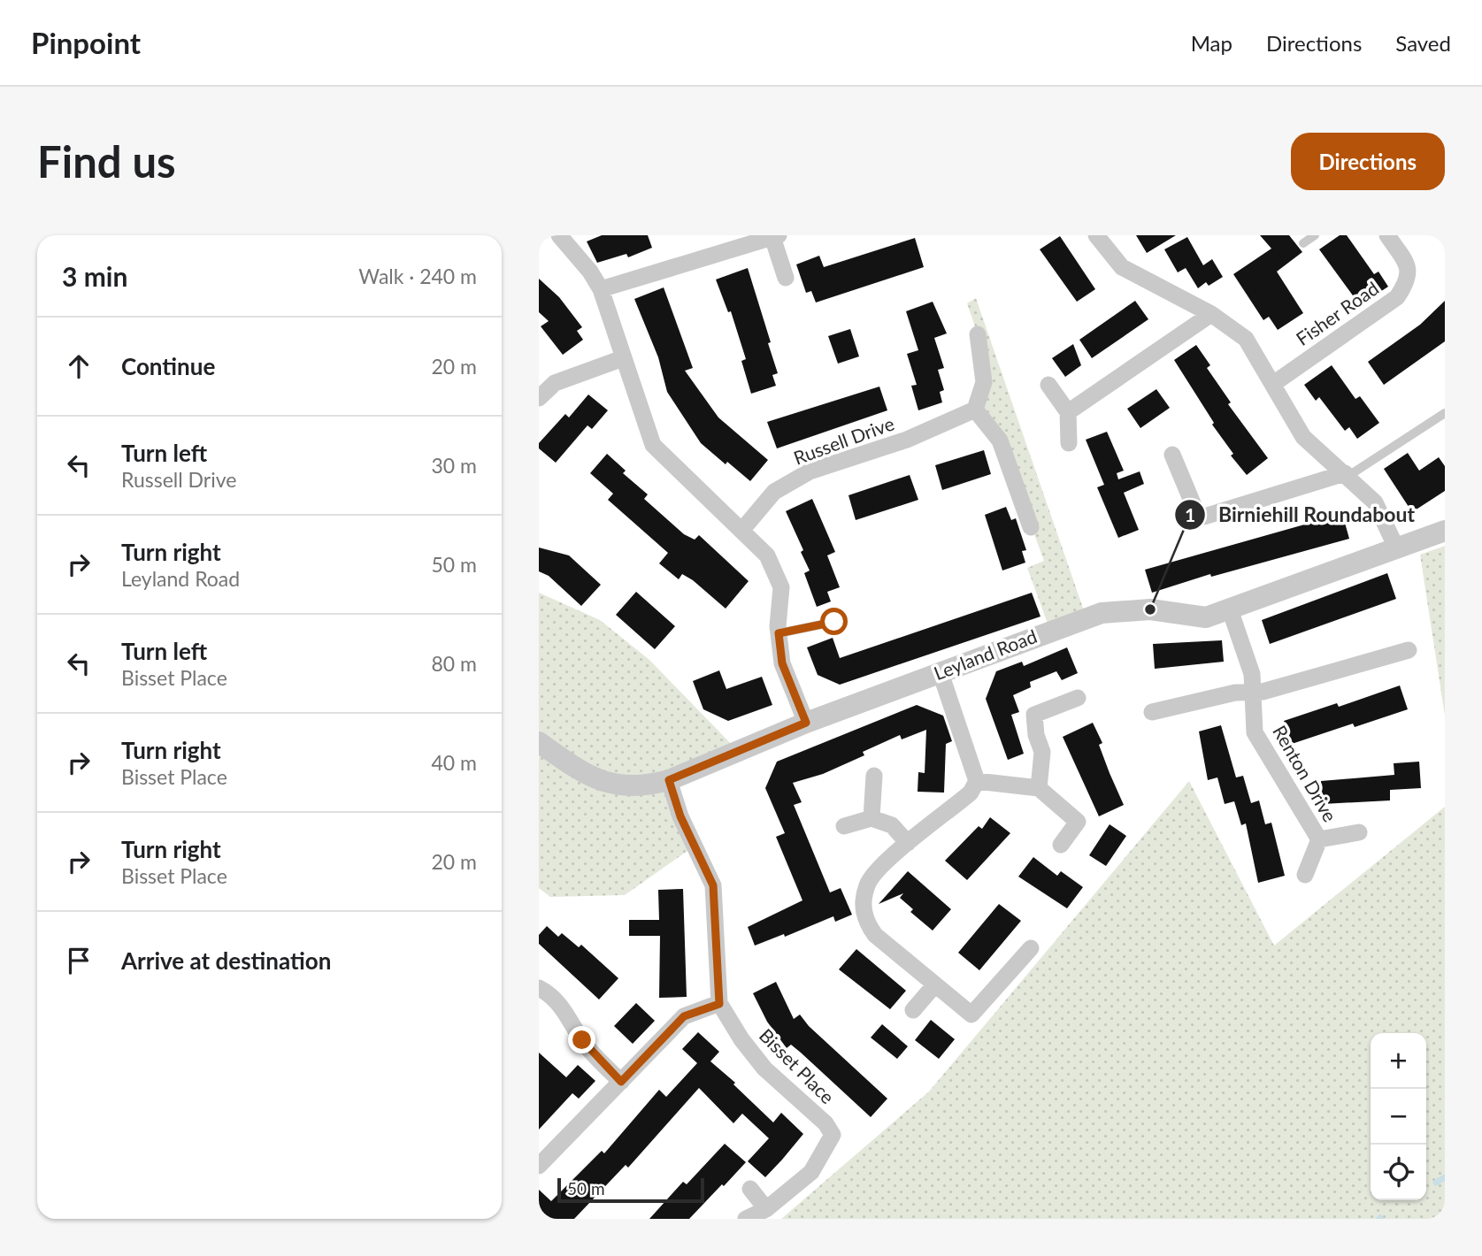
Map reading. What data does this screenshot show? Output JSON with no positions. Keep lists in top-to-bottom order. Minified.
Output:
{"streets":{"street":["Fisher Road","Russell Drive","Leyland Road","Renton Drive","Bisset Place"]},"crossings":[["Leyland Road","Renton Drive"],["Leyland Road","Bisset Place"]],"places":["Birniehill Roundabout"],"scale_bar":"50 m","page":{"header":"Pinpoint","nav":["Map","Directions","Saved"],"buttons":"Directions","title":"Find us","heading":["3 min","Walk · 240 m"],"list":[["Continue","20 m"],["Turn left","Russell Drive","30 m"],["Turn right","Leyland Road","50 m"],["Turn left","Bisset Place","80 m"],["Turn right","Bisset Place","40 m"],["Turn right","Bisset Place","20 m"],"Arrive at destination"],"map_buttons":["+","−"],"scale":"50 m"}}
